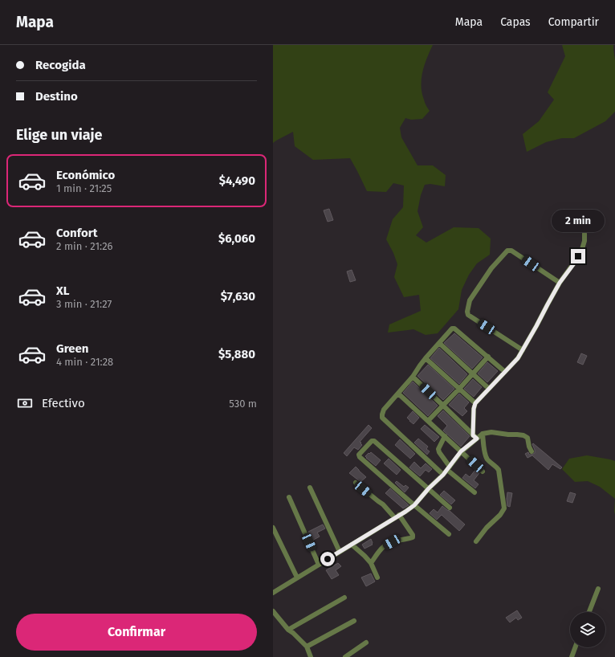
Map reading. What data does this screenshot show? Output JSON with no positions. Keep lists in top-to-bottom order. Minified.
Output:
{"page":{"header":"Mapa","nav":["Mapa","Capas","Compartir"],"banner":["Recogida","Destino"],"heading":"Elige un viaje","list":[{"name":"Económico","note":"1 min · 21:25","value":"$4,490"},{"name":"Confort","note":"2 min · 21:26","value":"$6,060"},{"name":"XL","note":"3 min · 21:27","value":"$7,630"},{"name":"Green","note":"4 min · 21:28","value":"$5,880"}],"bubble":"2 min","pay":["Efectivo","530 m"],"buttons":"Confirmar"}}
